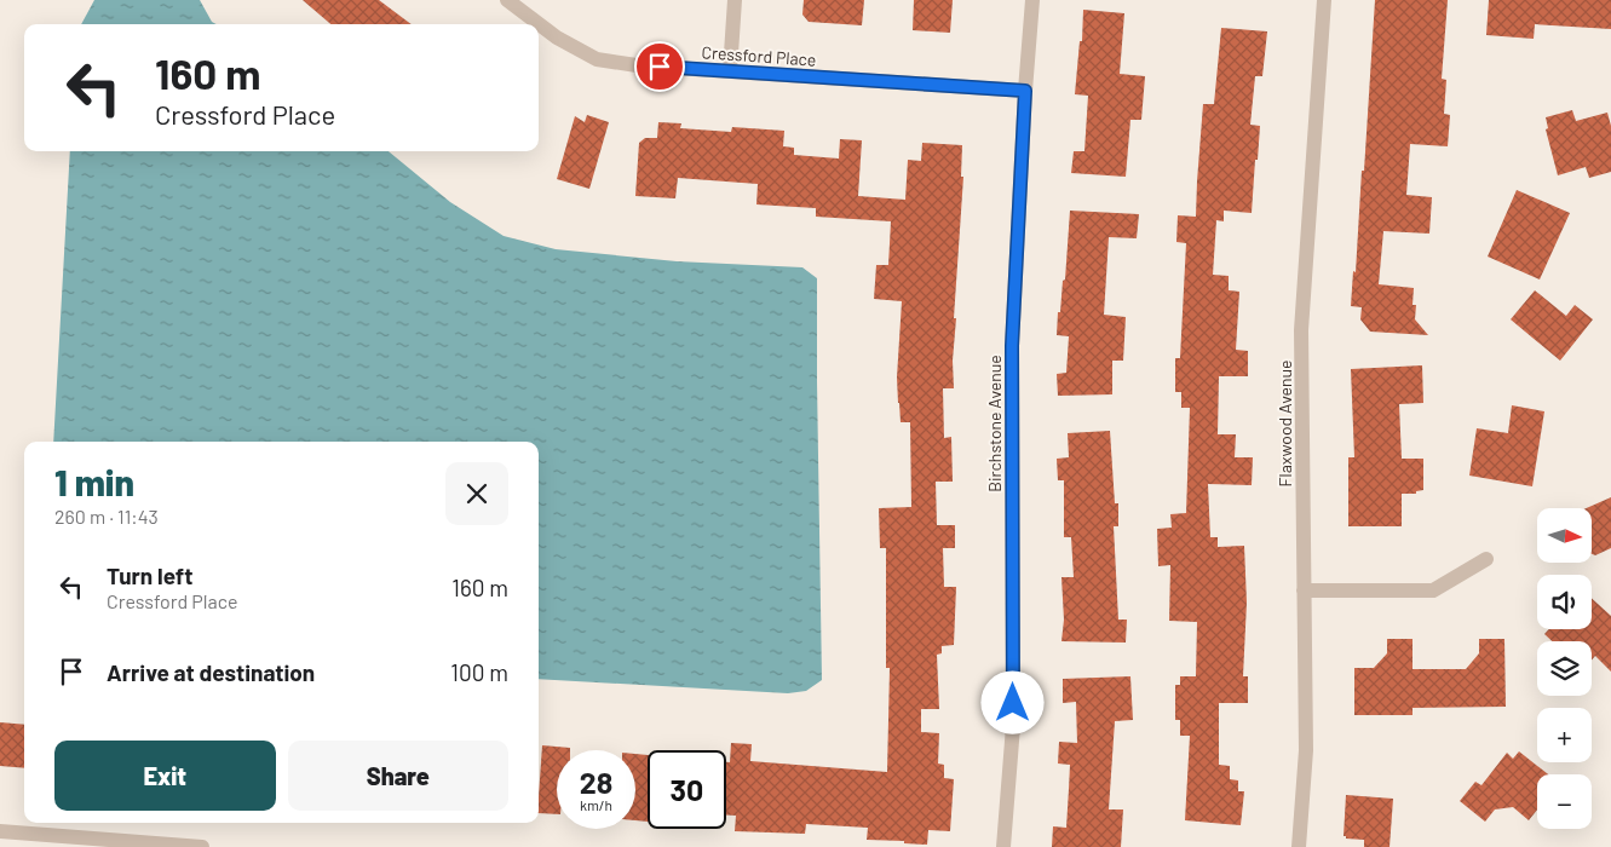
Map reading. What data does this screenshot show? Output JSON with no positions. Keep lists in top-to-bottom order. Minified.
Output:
{"streets":{"street":["Cressford Place","Birchstone Avenue","Flaxwood Avenue"]},"crossings":[["Cressford Place","Birchstone Avenue"]],"north":"right","page":{"turn":["160 m","Cressford Place"],"heading":["1 min","260 m · 11:43"],"map_buttons":["+","−"],"list":[{"name":"Turn left","note":"Cressford Place","value":"160 m"},{"name":"Arrive at destination","value":"100 m"}],"buttons":["Exit","Share"],"speed":"28 km/h","limit":"30"}}
